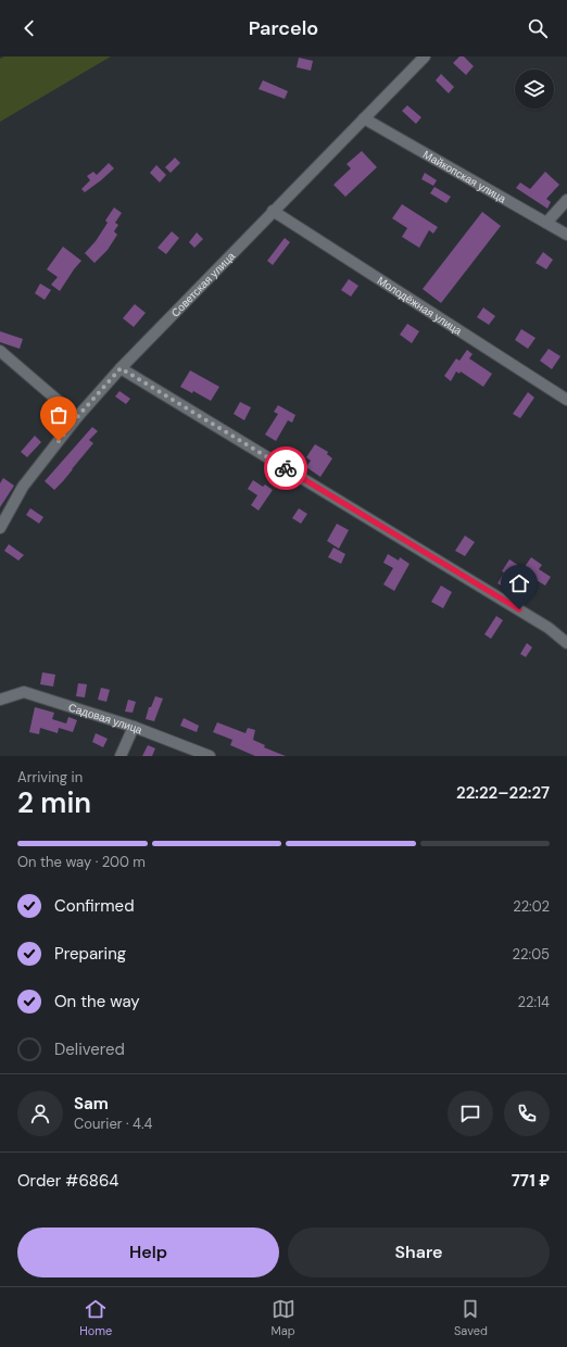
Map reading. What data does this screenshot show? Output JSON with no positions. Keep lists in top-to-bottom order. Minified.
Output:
{"streets":{"street":["Майкопская улица","Советская улица","Молодёжная улица","Садовая улица"]},"crossings":[["Майкопская улица","Советская улица"],["Советская улица","Молодёжная улица"]],"page":{"header":"Parcelo","heading":["2 min","Arriving in","22:22–22:27"],"panel":["Sam","Courier · 4.4","Order #6864","771 ₽"],"bar":"On the way · 200 m","list":[["Confirmed","22:02"],["Preparing","22:05"],["On the way","22:14"],"Delivered"],"buttons":["Help","Share"],"tabs":["Home","Map","Saved"]}}
